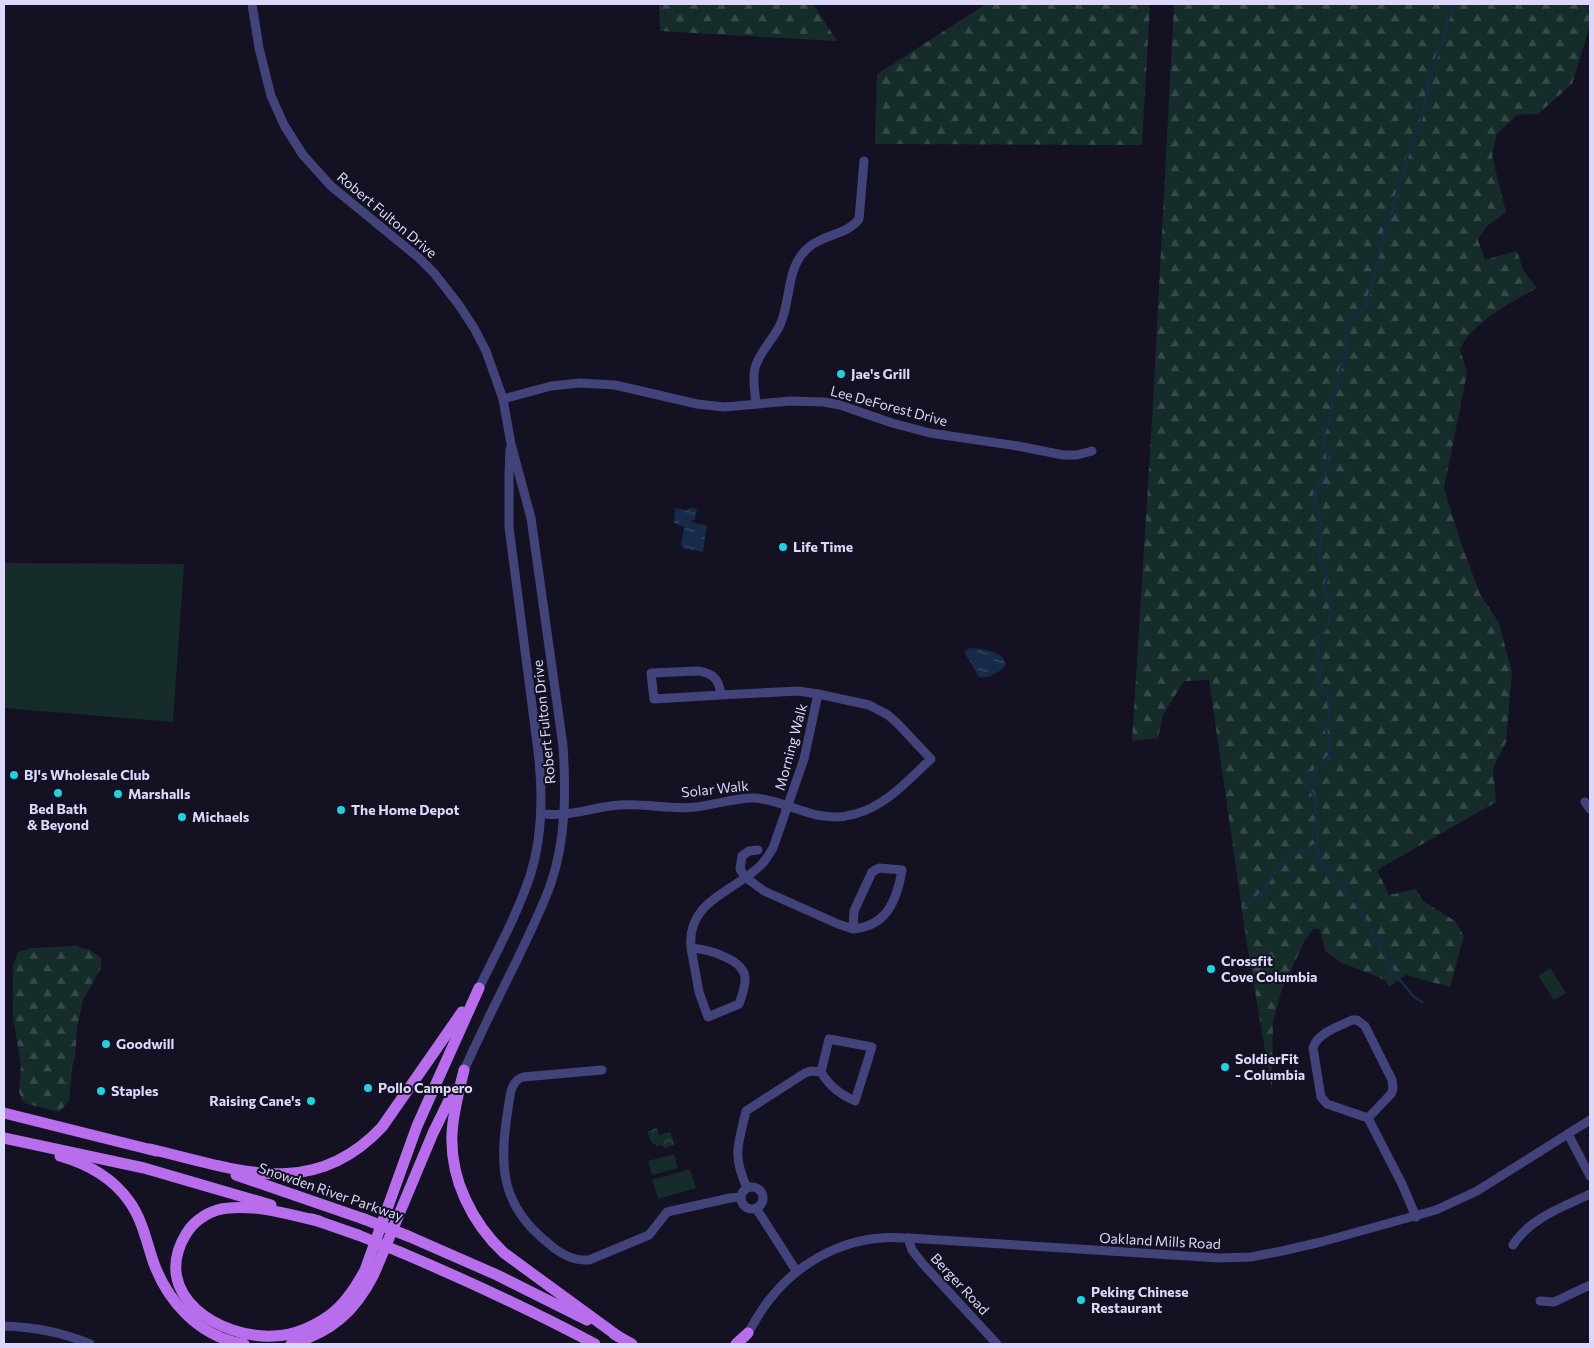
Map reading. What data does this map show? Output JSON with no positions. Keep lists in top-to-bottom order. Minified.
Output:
{"streets":{"main road":["Snowden River Parkway"],"street":["Robert Fulton Drive","Lee DeForest Drive","Morning Walk","Solar Walk","Oakland Mills Road","Berger Road"]},"crossings":[["Robert Fulton Drive","Lee DeForest Drive"],["Robert Fulton Drive","Solar Walk"],["Morning Walk","Solar Walk"],["Oakland Mills Road","Berger Road"]],"places":["Jae's Grill","Life Time","BJ's Wholesale Club","Bed Bath & Beyond","Marshalls","The Home Depot","Michaels","Crossfit Cove Columbia","Goodwill","SoldierFit - Columbia","Pollo Campero","Staples","Raising Cane's","Peking Chinese Restaurant"]}
